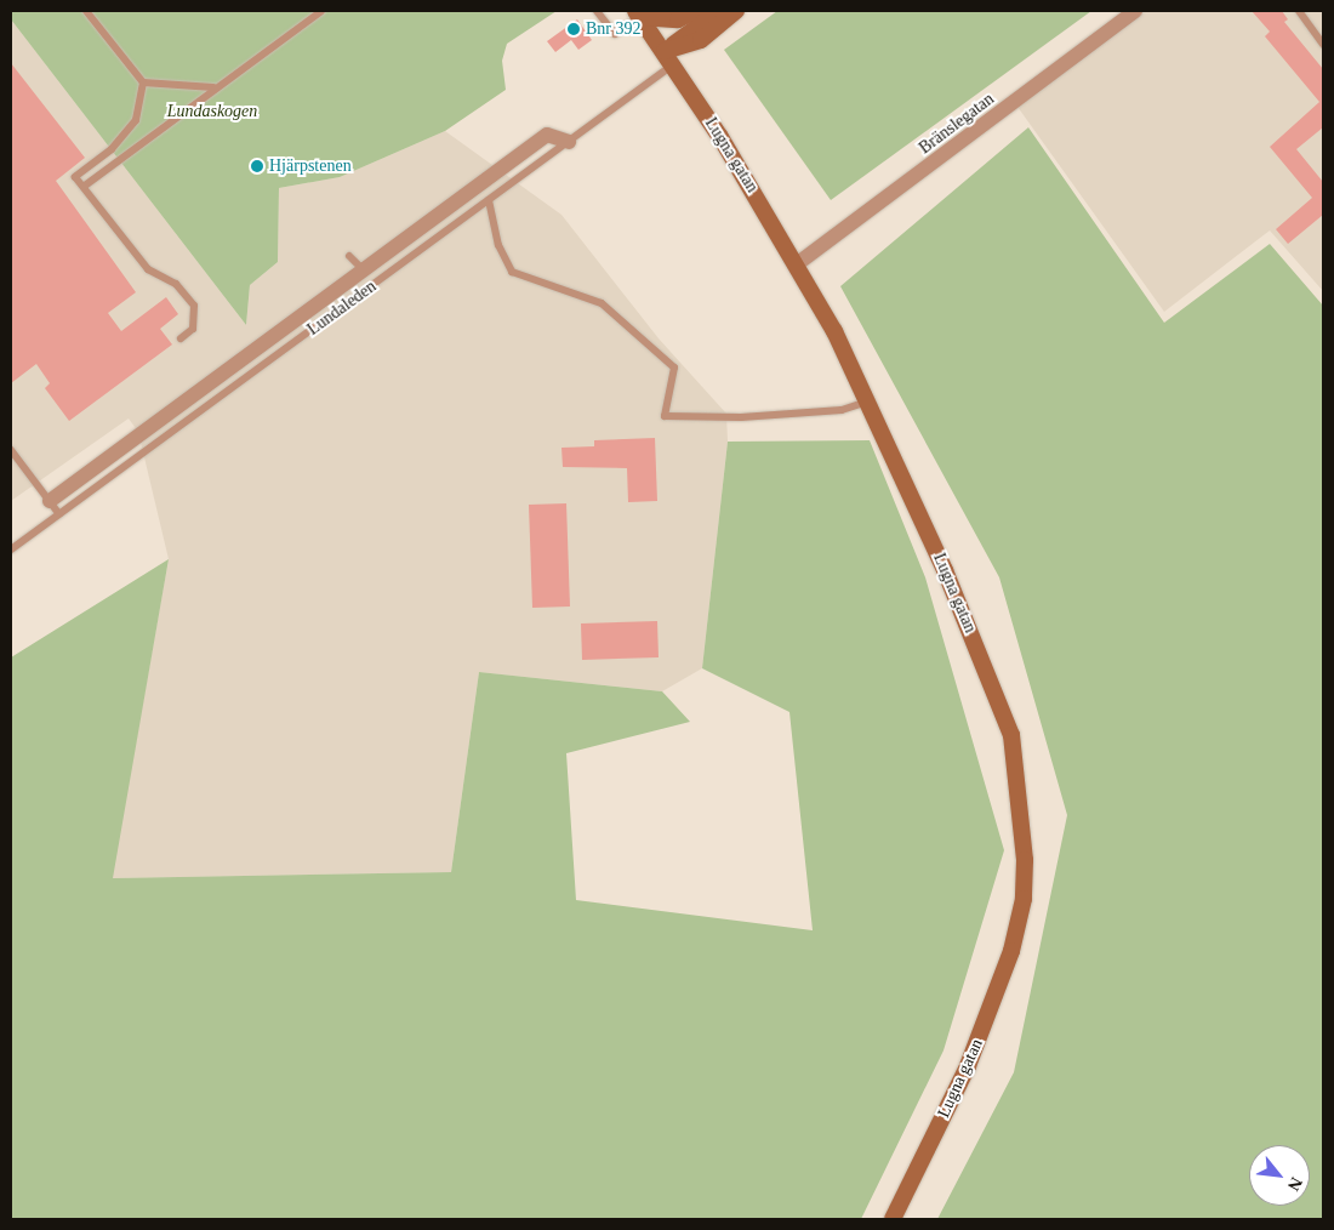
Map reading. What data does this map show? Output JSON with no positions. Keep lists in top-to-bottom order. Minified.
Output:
{"streets":{"main road":["Lugna gatan","Lundaleden"],"street":["Bränslegatan"]},"crossings":[["Bränslegatan","Lugna gatan"],["Lugna gatan","Lundaleden"]],"parks":["Lundaskogen"],"places":["Bnr 392","Hjärpstenen"],"north":"bottom right"}
